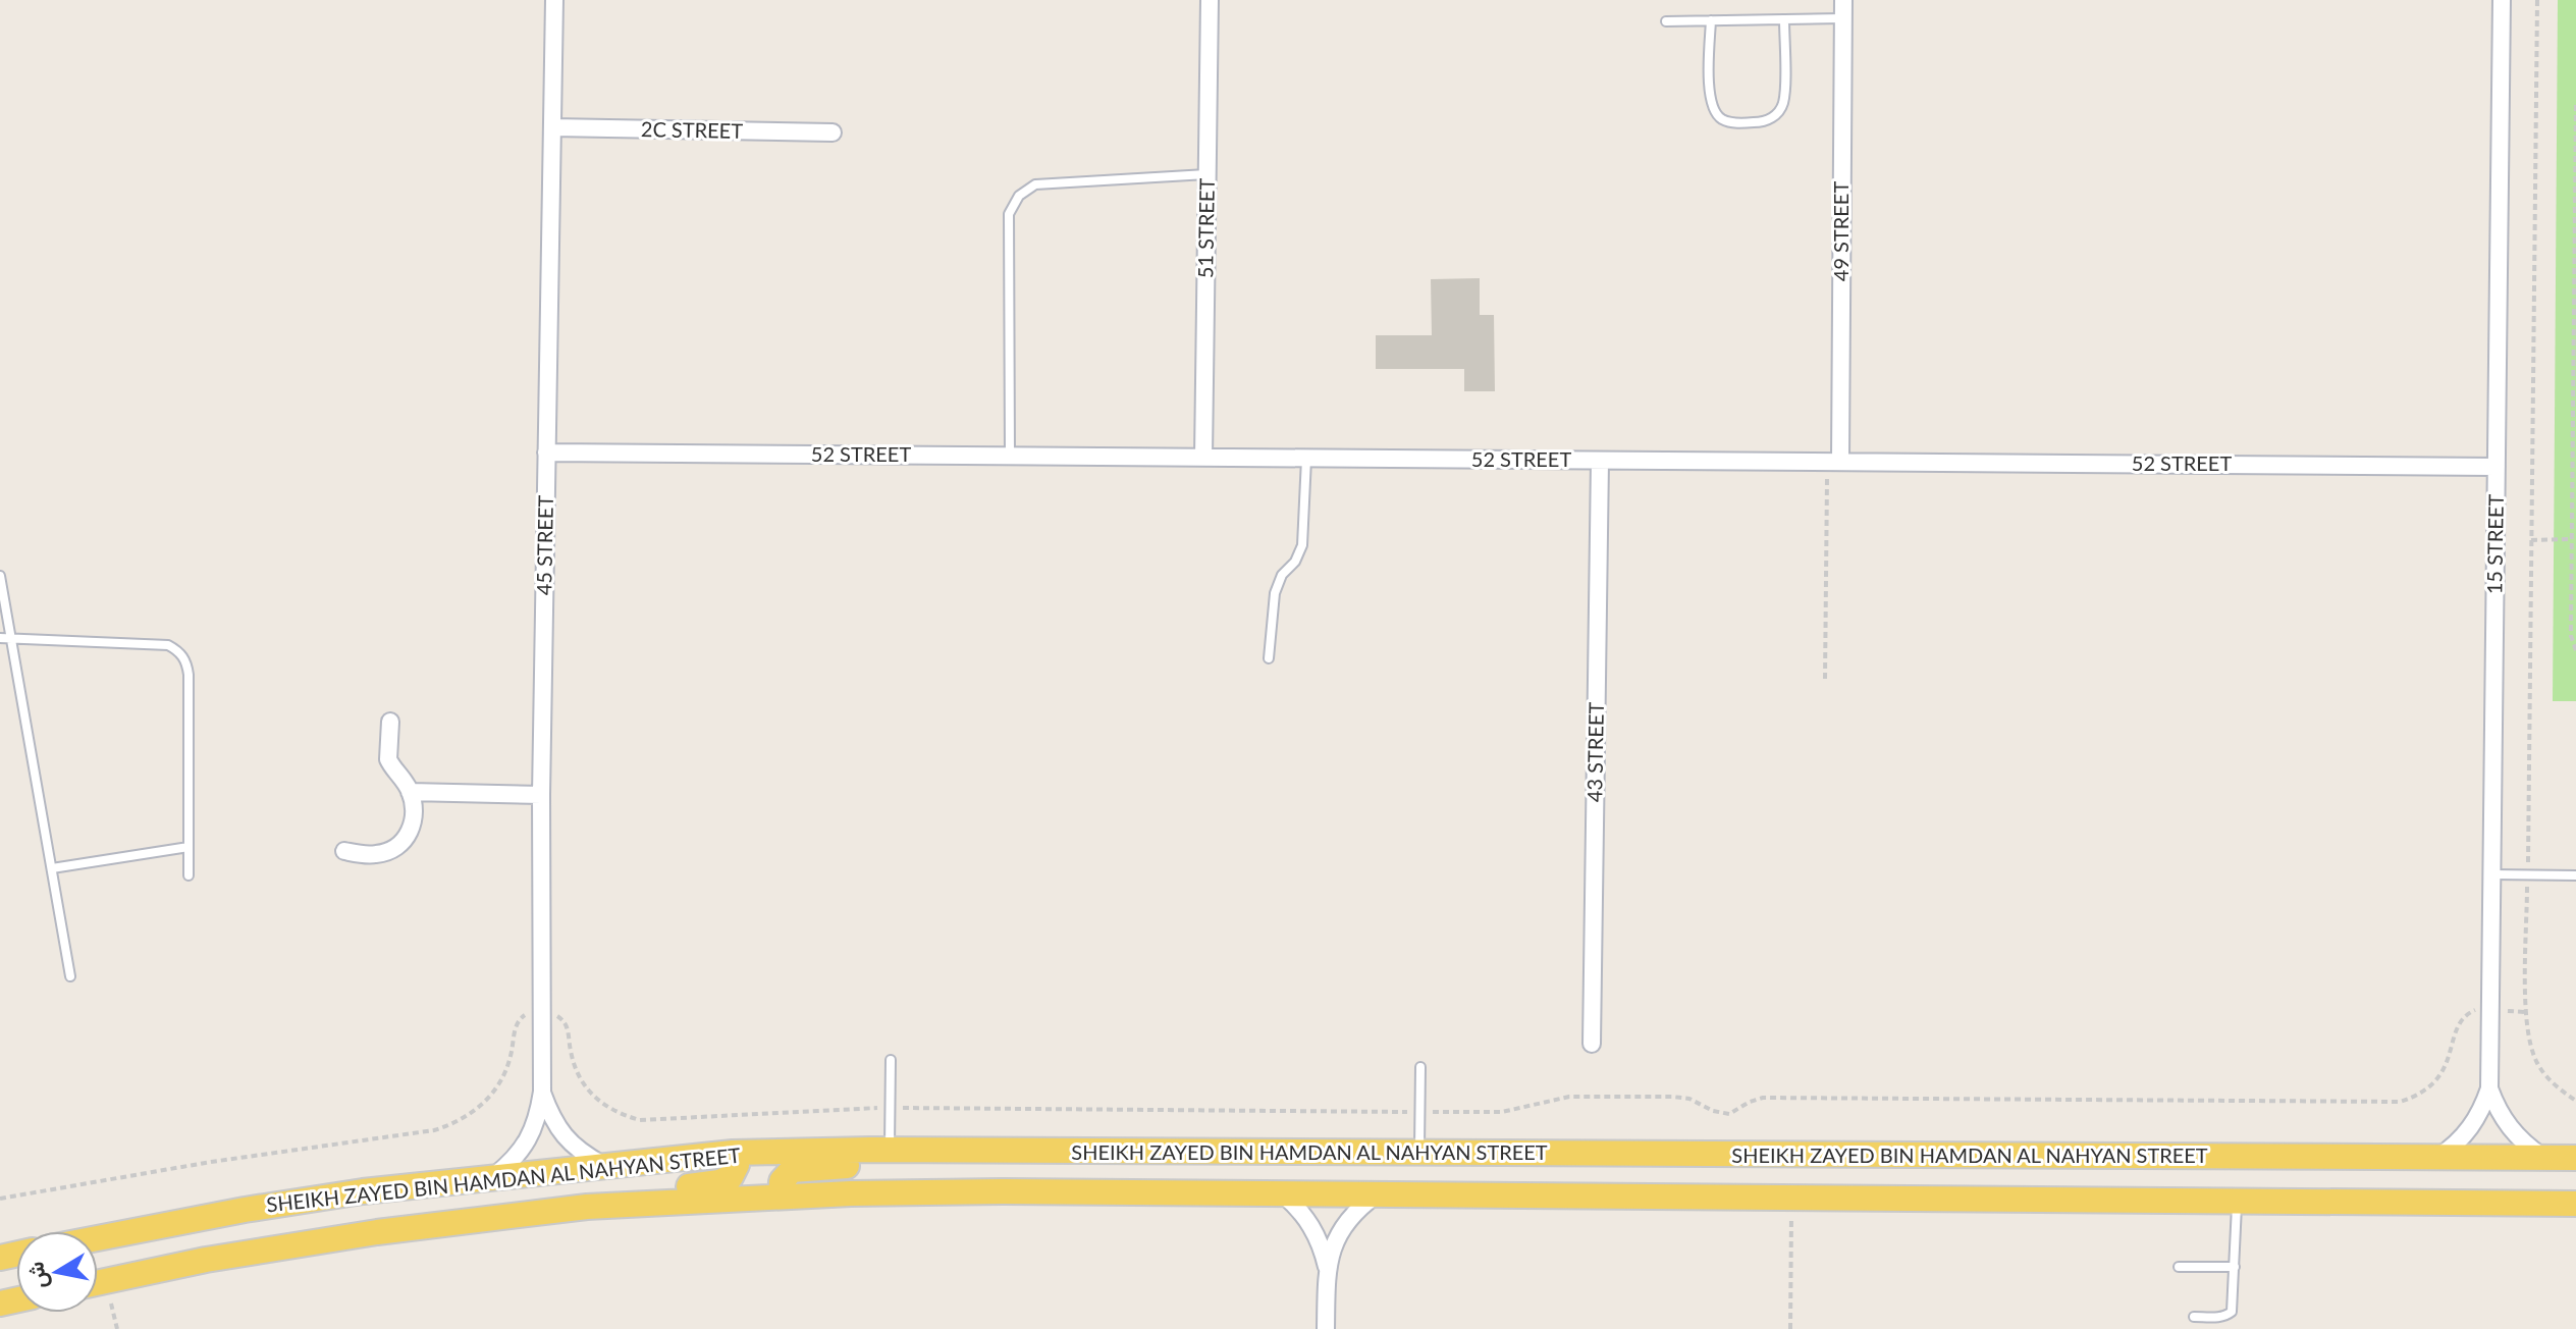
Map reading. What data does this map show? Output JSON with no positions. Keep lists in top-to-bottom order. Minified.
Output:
{"streets":{"main road":["SHEIKH ZAYED BIN HAMDAN AL NAHYAN STREET"],"street":["2C STREET","51 STREET","49 STREET","52 STREET","15 STREET","45 STREET","43 STREET"]},"crossings":[["2C STREET","45 STREET"],["51 STREET","52 STREET"],["49 STREET","52 STREET"],["52 STREET","15 STREET"],["52 STREET","45 STREET"],["52 STREET","43 STREET"],["15 STREET","SHEIKH ZAYED BIN HAMDAN AL NAHYAN STREET"],["45 STREET","SHEIKH ZAYED BIN HAMDAN AL NAHYAN STREET"]],"north":"left"}
